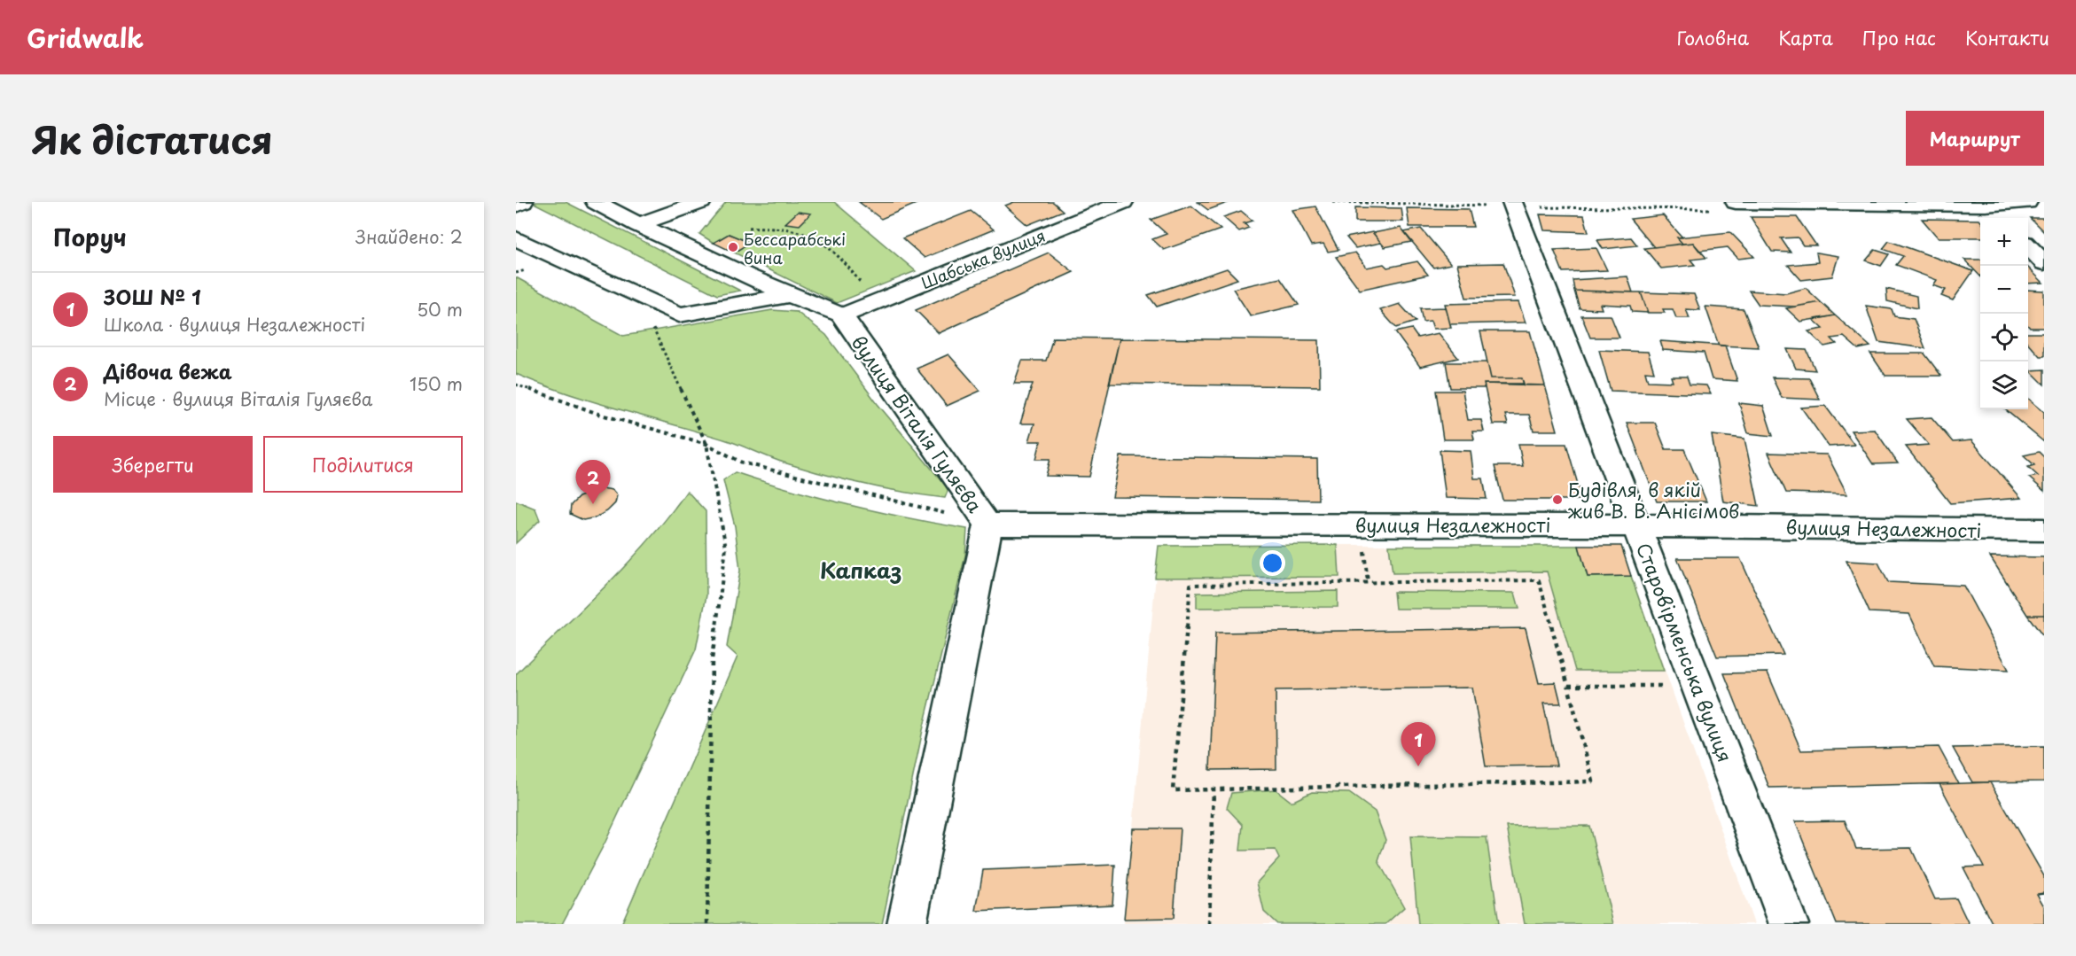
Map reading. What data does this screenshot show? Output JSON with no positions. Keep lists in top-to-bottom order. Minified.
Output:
{"streets":{"street":["Шабська вулиця","вулиця Віталія Гуляєва","вулиця Незалежності","Старовірменська вулиця"]},"crossings":[["Шабська вулиця","вулиця Віталія Гуляєва"],["вулиця Віталія Гуляєва","вулиця Незалежності"],["вулиця Незалежності","Старовірменська вулиця"]],"districts":["Капказ"],"places":["Бессарабські вина","Будівля, в якій жив В. В. Анісімов"],"page":{"header":"Gridwalk","nav":["Головна","Карта","Про нас","Контакти"],"title":"Як дістатися","buttons":["Маршрут",["Зберегти","Поділитися"]],"heading":["Поруч","Знайдено: 2"],"map_buttons":["+","−"],"list":[{"mark":"1","name":"ЗОШ № 1","note":"Школа · вулиця Незалежності","value":"50 m"},{"mark":"2","name":"Дівоча вежа","note":"Місце · вулиця Віталія Гуляєва","value":"150 m"}],"pins":["2","1"]}}
